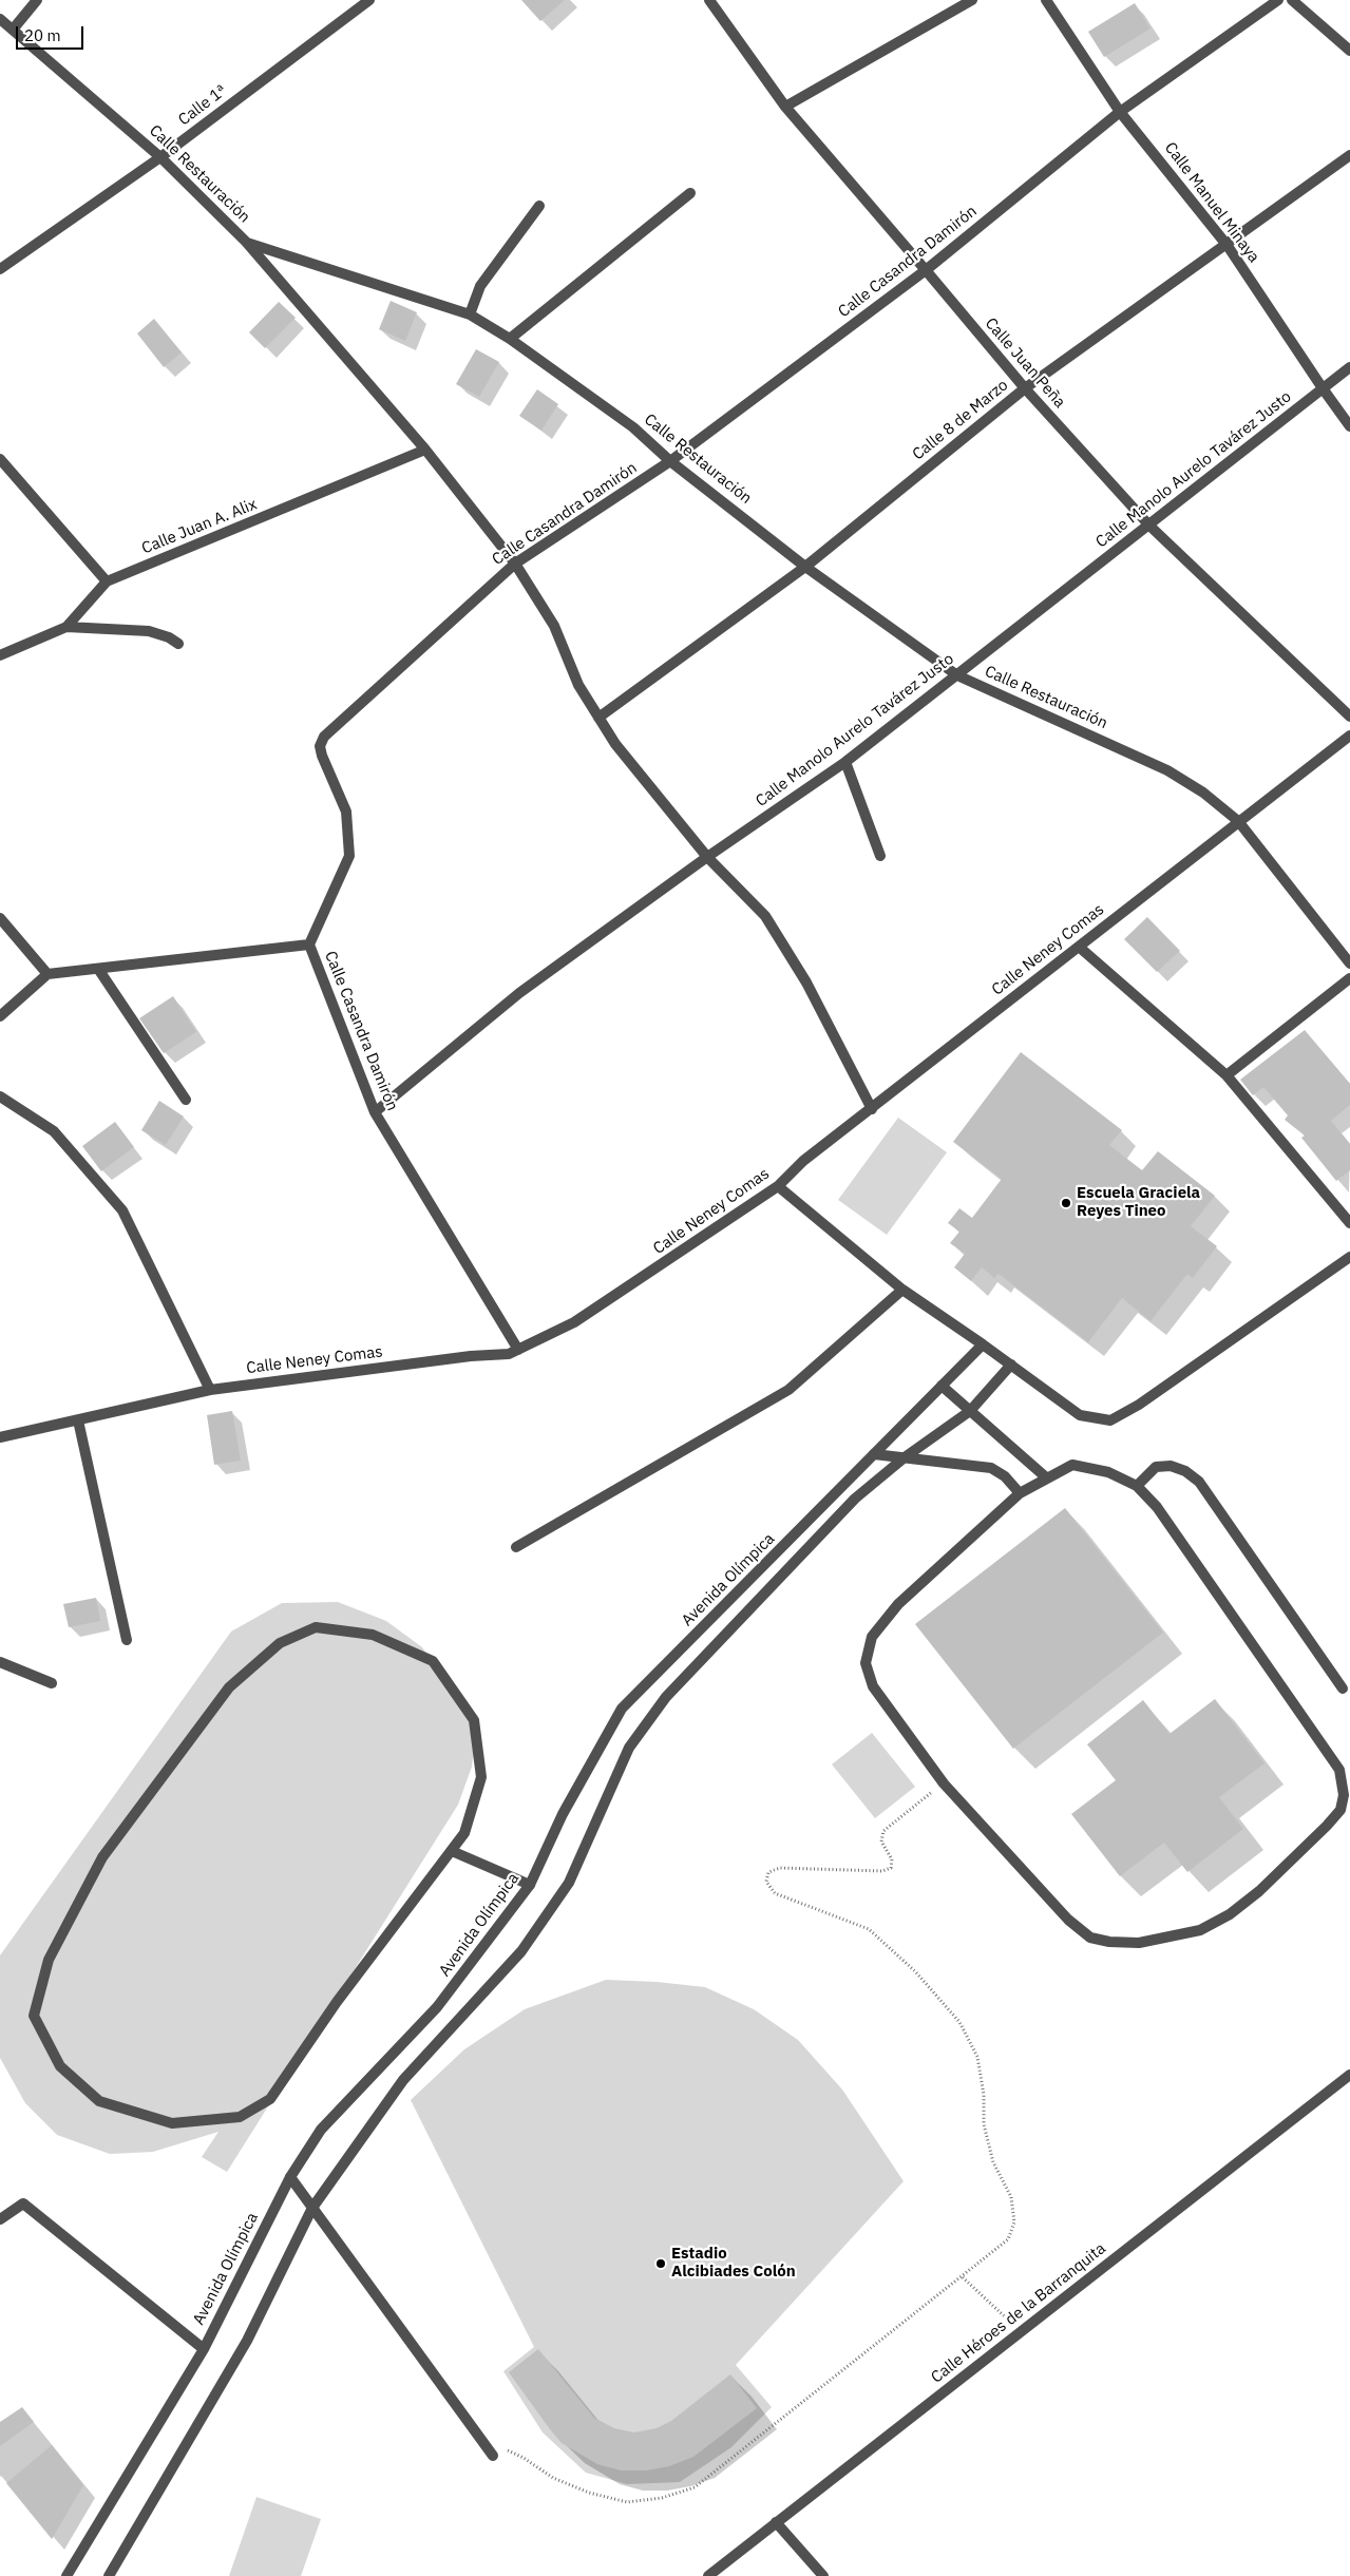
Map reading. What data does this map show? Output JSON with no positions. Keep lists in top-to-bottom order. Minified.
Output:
{"streets":{"street":["Calle 1ª","Calle Restauración","Calle Manuel Minaya","Calle Casandra Damirón","Calle Juan Peña","Calle 8 de Marzo","Calle Manolo Aurelo Tavárez Justo","Calle Juan A. Alix","Calle Neney Comas","Avenida Olímpica","Calle Héroes de la Barranquita"]},"crossings":[["Calle 1ª","Calle Restauración"],["Calle Restauración","Calle Casandra Damirón"],["Calle Restauración","Calle 8 de Marzo"],["Calle Restauración","Calle Manolo Aurelo Tavárez Justo"],["Calle Restauración","Calle Neney Comas"],["Calle Manuel Minaya","Calle Casandra Damirón"],["Calle Manuel Minaya","Calle 8 de Marzo"],["Calle Manuel Minaya","Calle Manolo Aurelo Tavárez Justo"],["Calle Casandra Damirón","Calle Juan Peña"],["Calle Casandra Damirón","Calle Manolo Aurelo Tavárez Justo"],["Calle Casandra Damirón","Calle Neney Comas"],["Calle Juan Peña","Calle 8 de Marzo"],["Calle Juan Peña","Calle Manolo Aurelo Tavárez Justo"]],"places":["Escuela Graciela Reyes Tineo","Estadio Alcibiades Colón"],"scale_bar":"20 m"}
